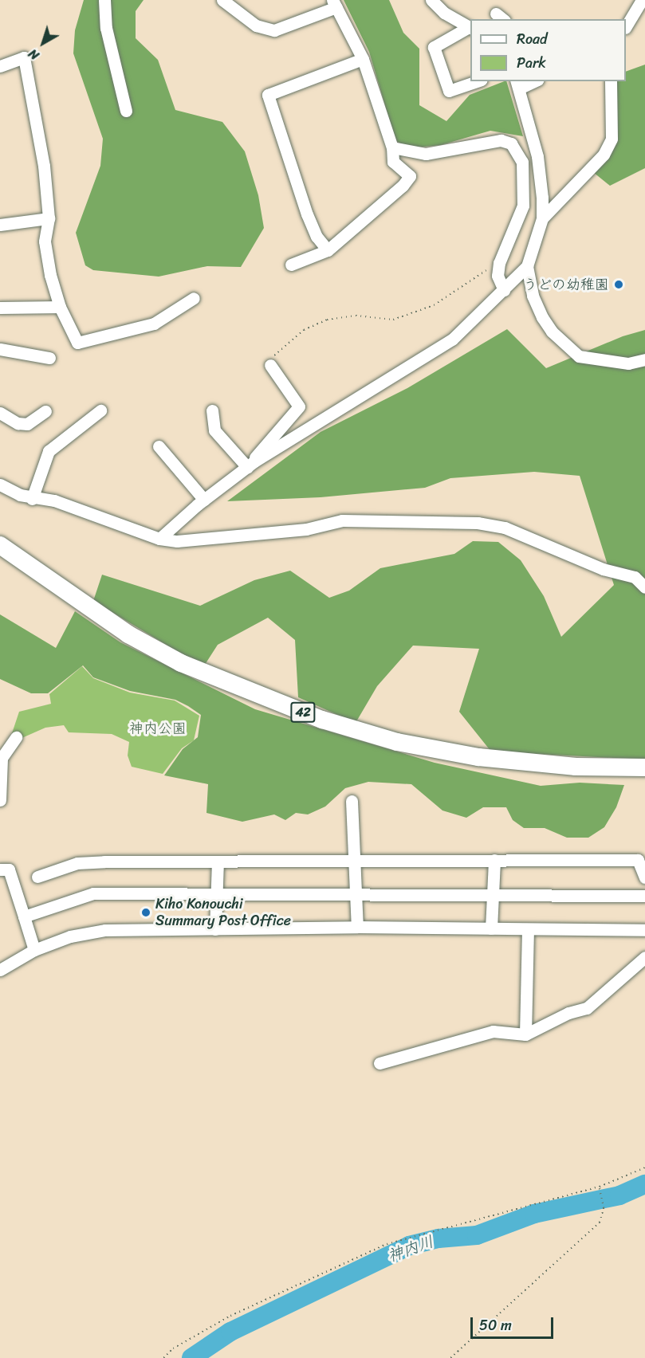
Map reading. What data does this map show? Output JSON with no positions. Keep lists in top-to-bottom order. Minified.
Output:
{"streets":{"highway":["42"]},"water":["神内川"],"parks":["神内公園"],"places":["うどの幼稚園","Kiho Konouchi Summary Post Office"],"legend":["Road","Park"],"scale_bar":"50 m","north":"bottom left"}
